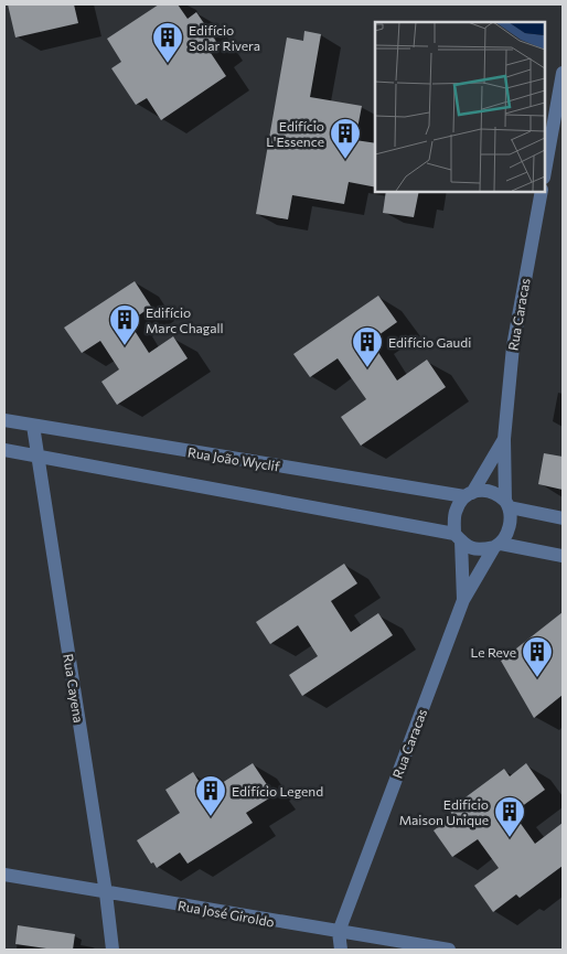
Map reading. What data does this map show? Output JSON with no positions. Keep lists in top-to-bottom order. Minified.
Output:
{"streets":{"street":["Rua Caracas","Rua João Wyclif","Rua Cayena","Rua José Giroldo"]},"crossings":[["Rua Caracas","Rua João Wyclif"],["Rua Caracas","Rua José Giroldo"],["Rua João Wyclif","Rua Cayena"],["Rua Cayena","Rua José Giroldo"]],"places":{"building":["Edifício Solar Rivera","Edifício L'Essence","Edifício Marc Chagall","Edifício Gaudi","Le Reve","Edifício Legend","Edificio Maison Unique"]}}
